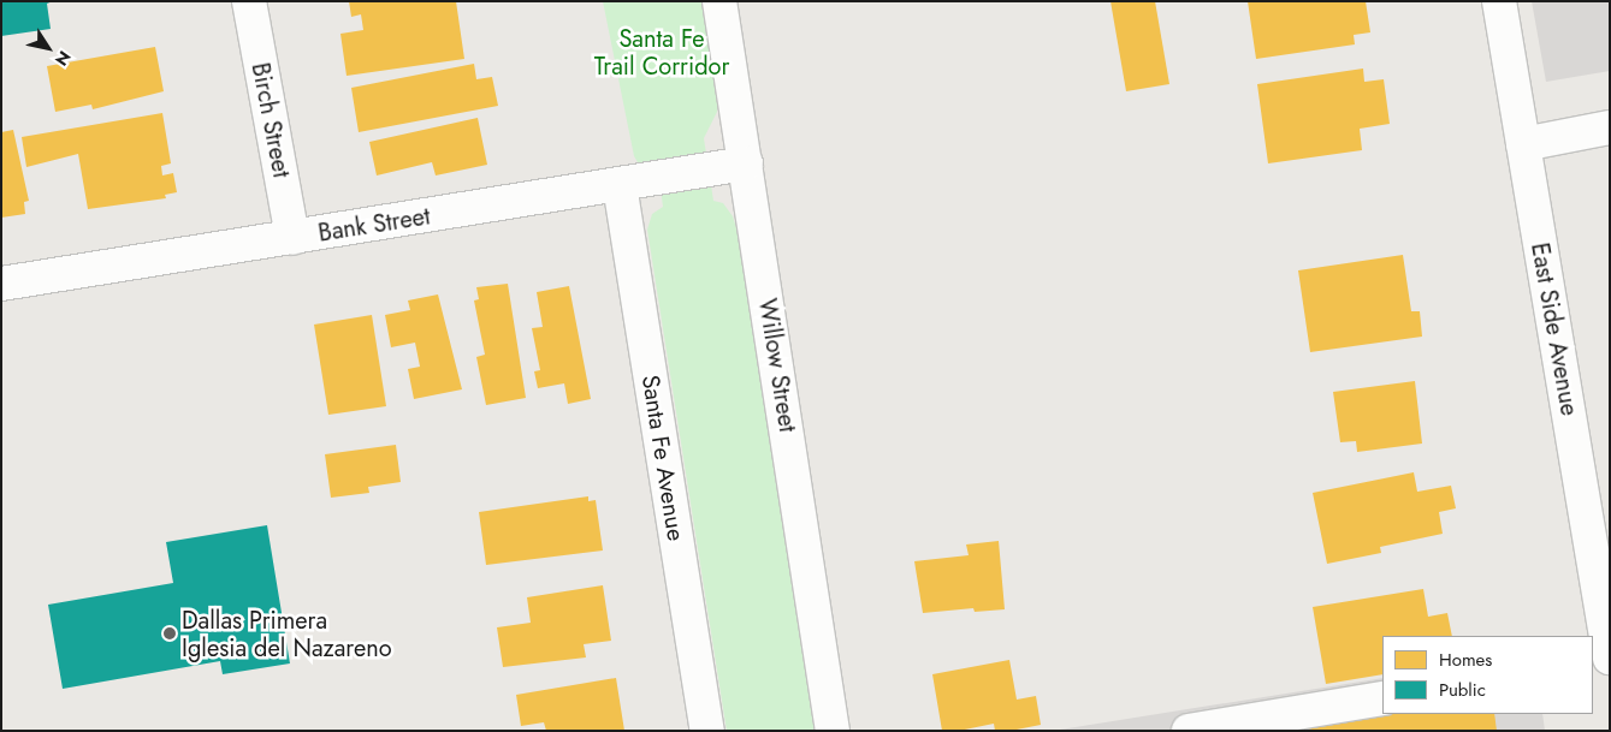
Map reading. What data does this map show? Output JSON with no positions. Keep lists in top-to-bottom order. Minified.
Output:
{"streets":{"street":["Birch Street","Bank Street","East Side Avenue","Willow Street","Santa Fe Avenue"]},"crossings":[["Birch Street","Bank Street"],["Bank Street","Willow Street"],["Bank Street","Santa Fe Avenue"]],"parks":["Santa Fe Trail Corridor"],"places":["Dallas Primera Iglesia del Nazareno"],"legend":["Homes","Public"],"north":"bottom right"}
